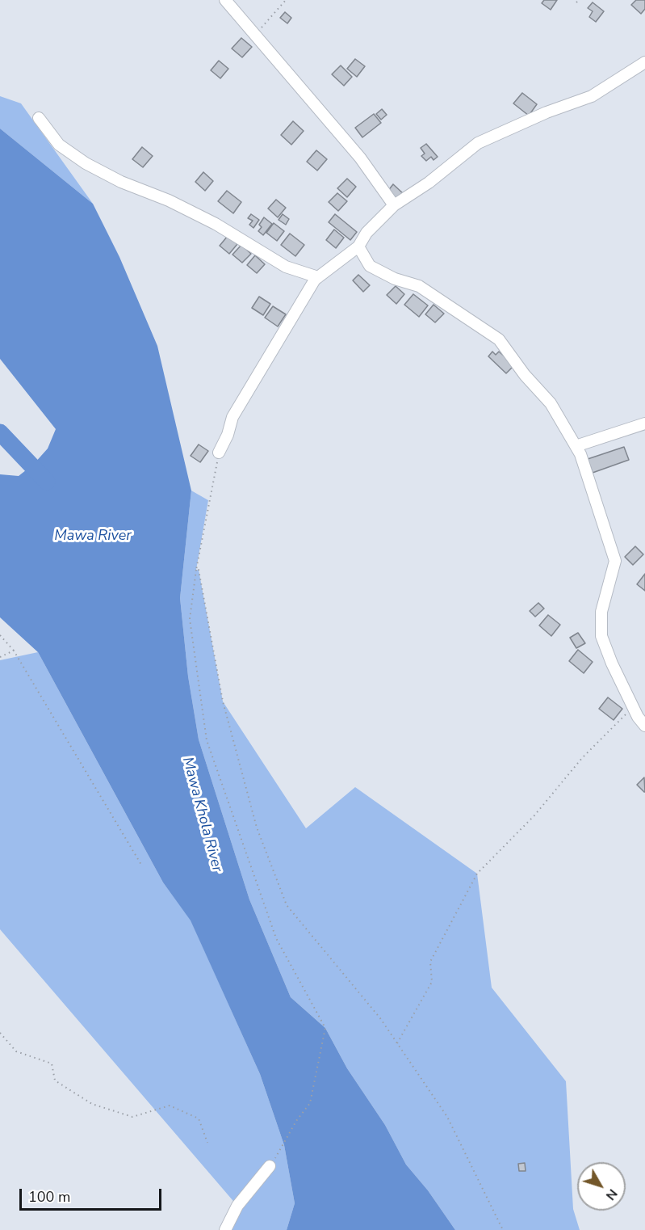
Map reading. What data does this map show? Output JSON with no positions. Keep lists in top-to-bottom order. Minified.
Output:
{"water":["Mawa River","Mawa Khola River"],"scale_bar":"100 m","north":"bottom right"}
